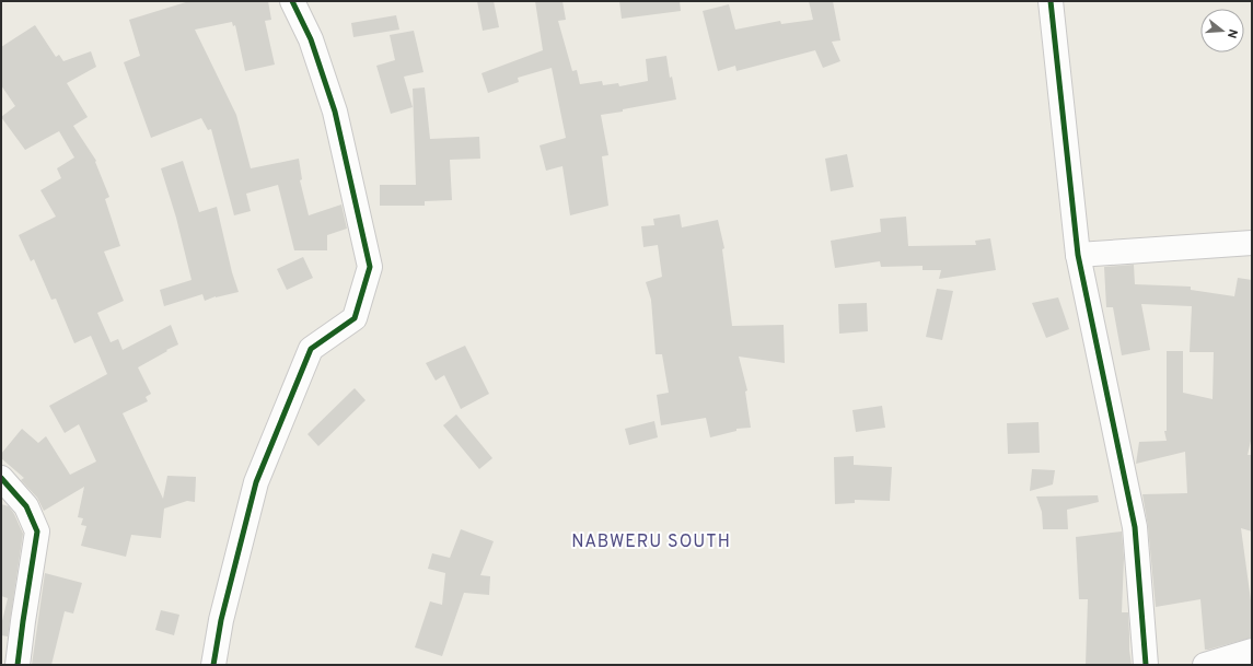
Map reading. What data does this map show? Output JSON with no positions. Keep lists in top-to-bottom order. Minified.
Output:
{"districts":["NABWERU SOUTH"],"north":"right"}
